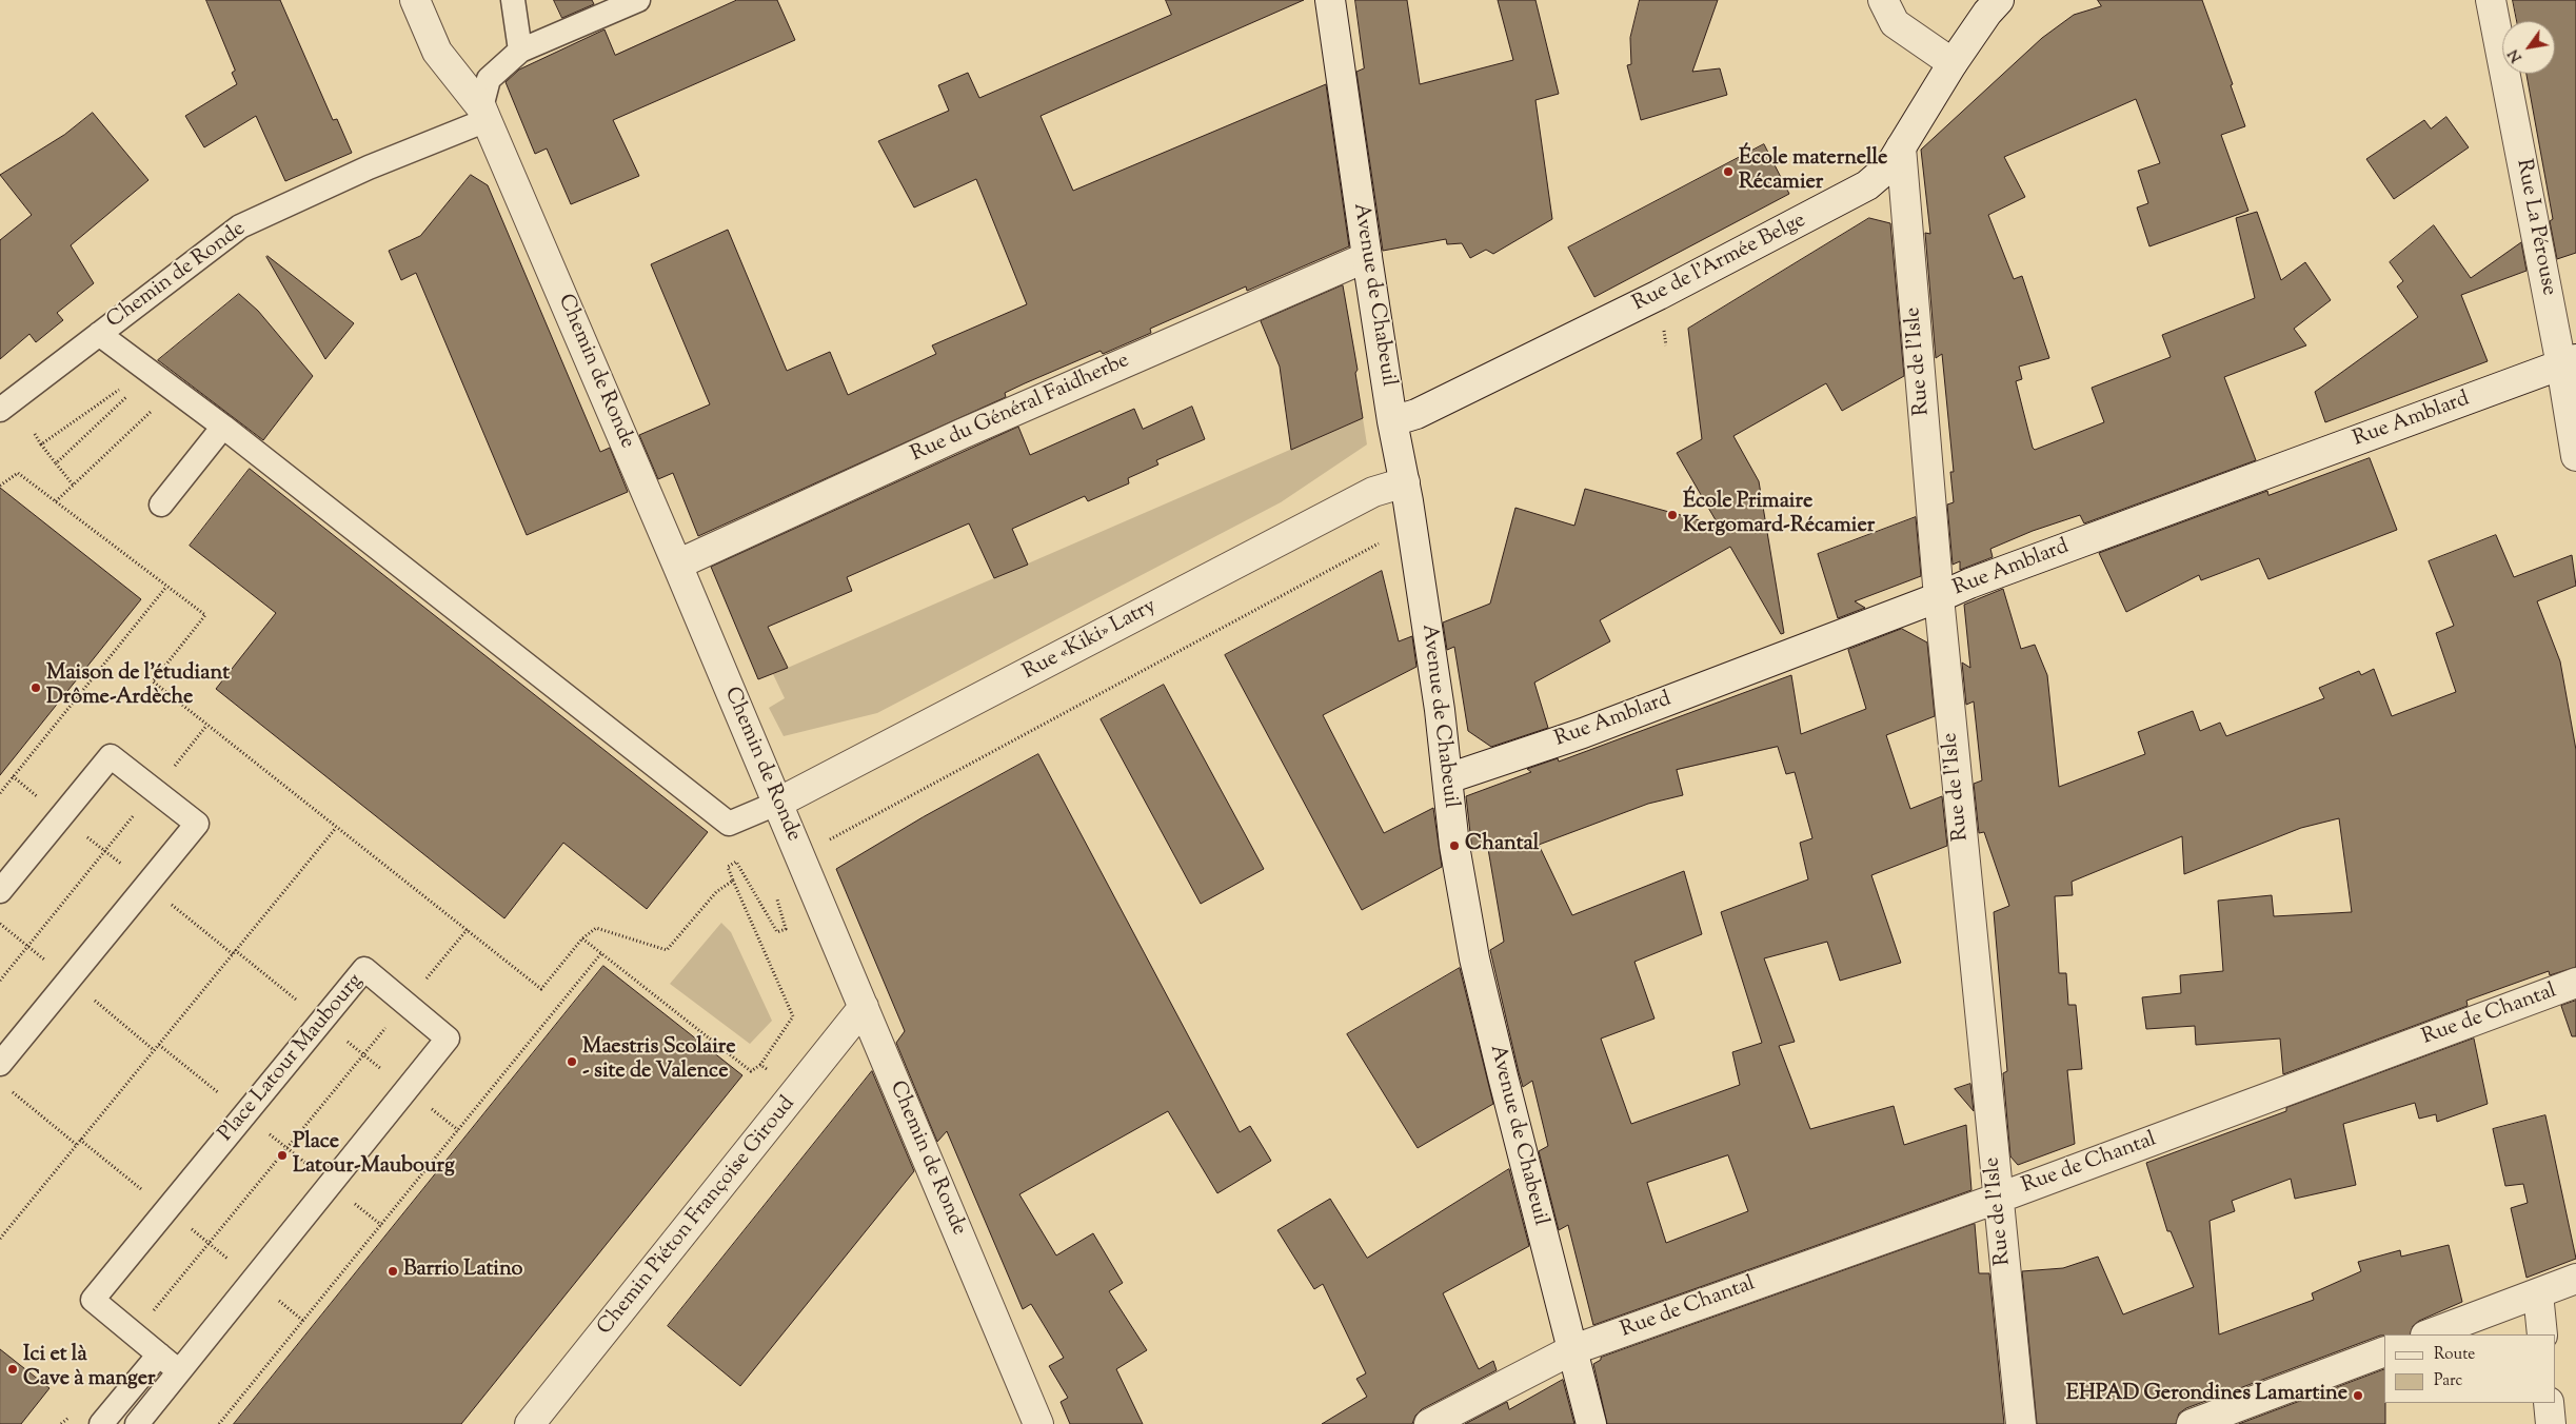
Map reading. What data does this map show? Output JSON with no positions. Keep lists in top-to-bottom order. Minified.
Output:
{"streets":{"street":["Rue La Pérouse","Rue de l'Armée Belge","Chemin de Ronde","Avenue de Chabeuil","Rue de l'Isle","Rue du Général Faidherbe","Rue Amblard","Rue «Kiki» Latry","Rue de Chantal","Chemin Piéton Françoise Giroud"],"lane":["Place Latour Maubourg"]},"crossings":[["Rue La Pérouse","Rue Amblard"],["Rue de l'Armée Belge","Avenue de Chabeuil"],["Rue de l'Armée Belge","Rue de l'Isle"],["Chemin de Ronde","Rue du Général Faidherbe"],["Chemin de Ronde","Rue «Kiki» Latry"],["Chemin de Ronde","Chemin Piéton Françoise Giroud"],["Avenue de Chabeuil","Rue du Général Faidherbe"],["Avenue de Chabeuil","Rue Amblard"],["Avenue de Chabeuil","Rue «Kiki» Latry"],["Avenue de Chabeuil","Rue de Chantal"],["Rue de l'Isle","Rue Amblard"],["Rue de l'Isle","Rue de Chantal"]],"places":["École maternelle Récamier","École Primaire Kergomard-Récamier","Maison de l'étudiant Drôme-Ardèche","Chantal","Maestris Scolaire - site de Valence","Place Latour-Maubourg","Barrio Latino","Ici et là Cave à manger","EHPAD Gerondines Lamartine"],"legend":["Route","Parc"],"north":"bottom left"}
